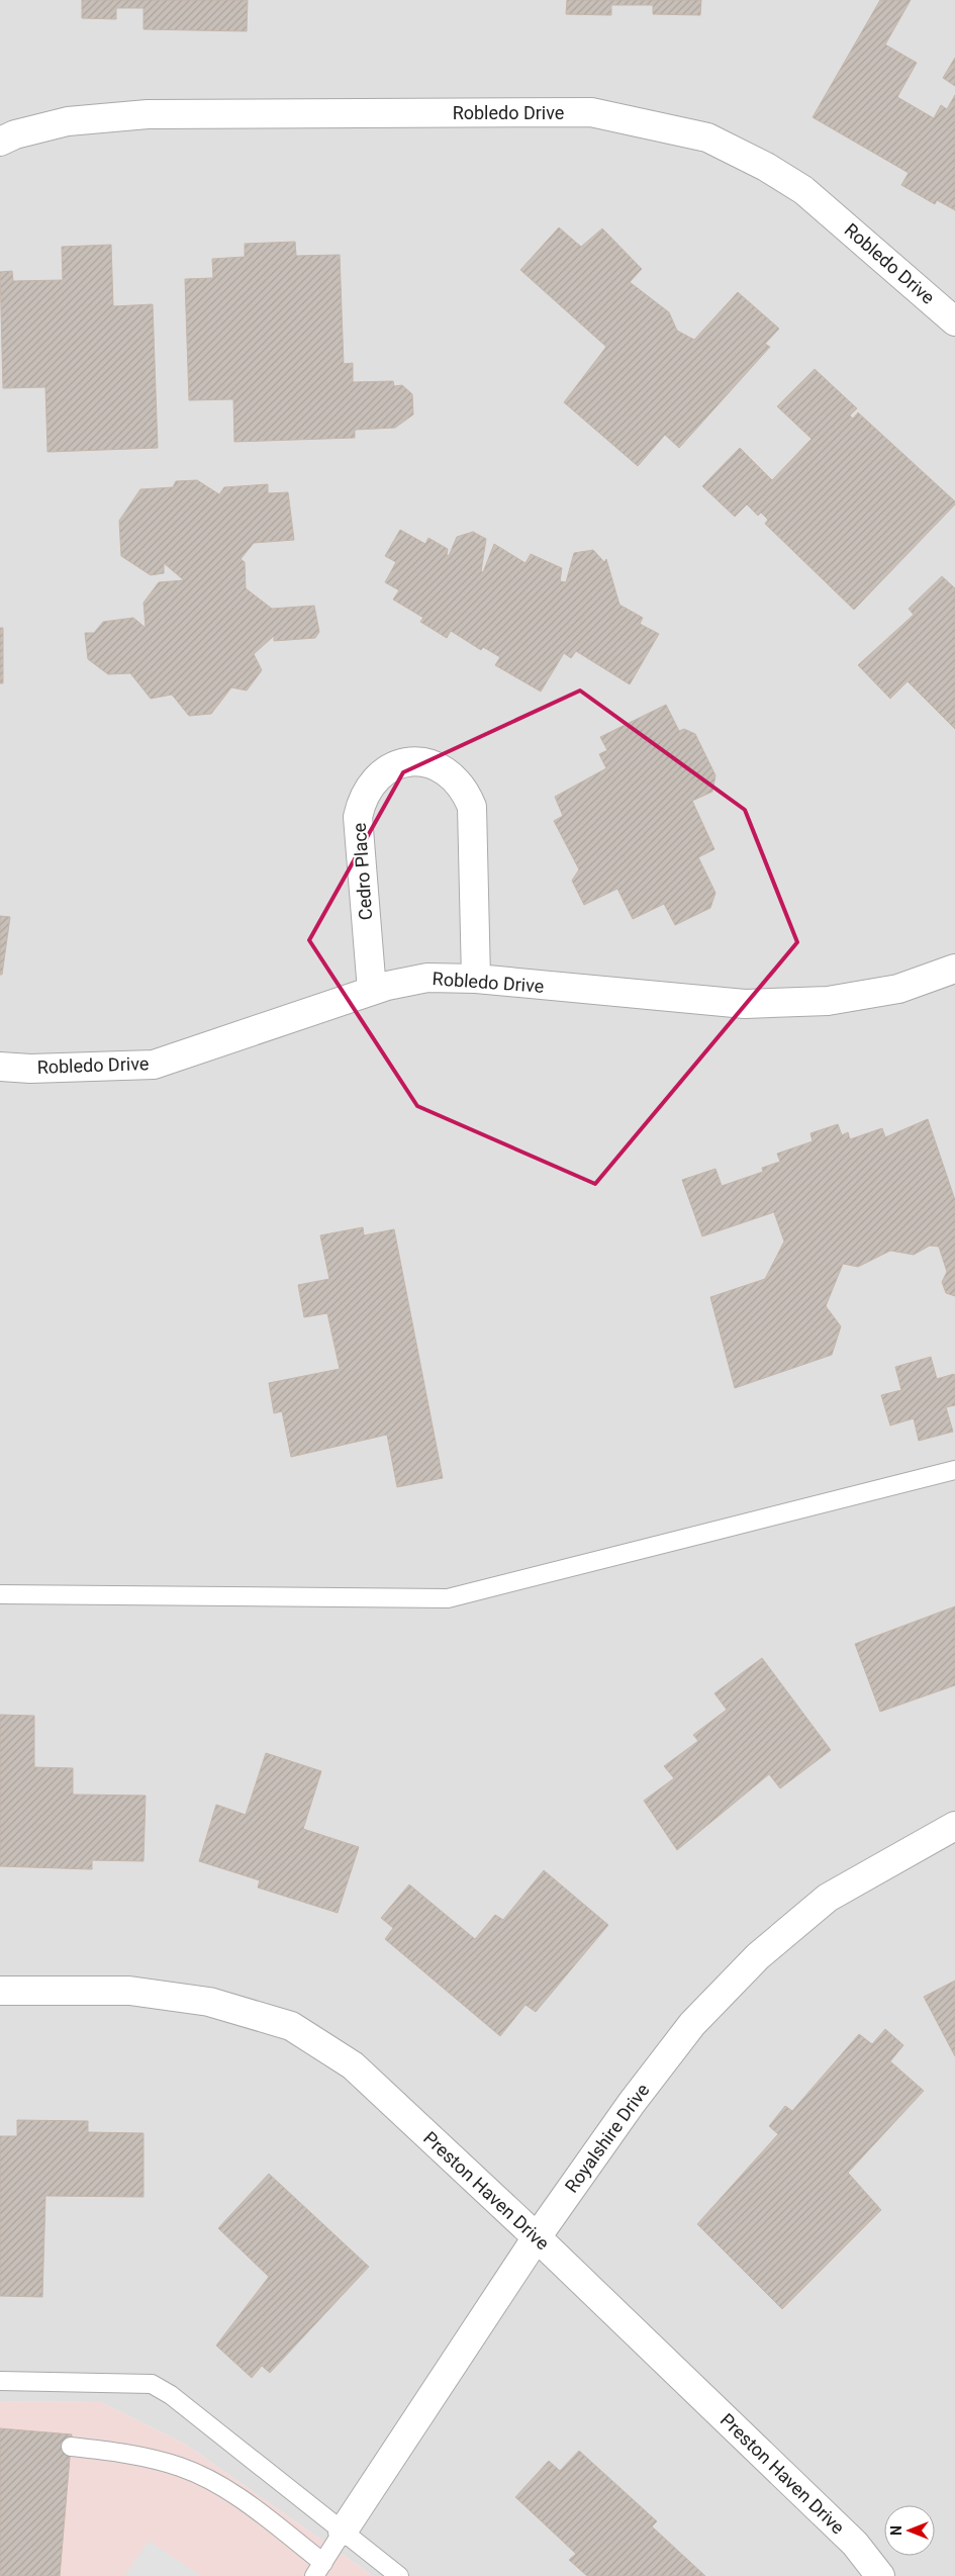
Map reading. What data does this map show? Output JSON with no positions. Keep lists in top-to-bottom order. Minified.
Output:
{"streets":{"street":["Robledo Drive","Cedro Place","Royalshire Drive","Preston Haven Drive"]},"crossings":[["Robledo Drive","Cedro Place"],["Royalshire Drive","Preston Haven Drive"]],"north":"left"}
